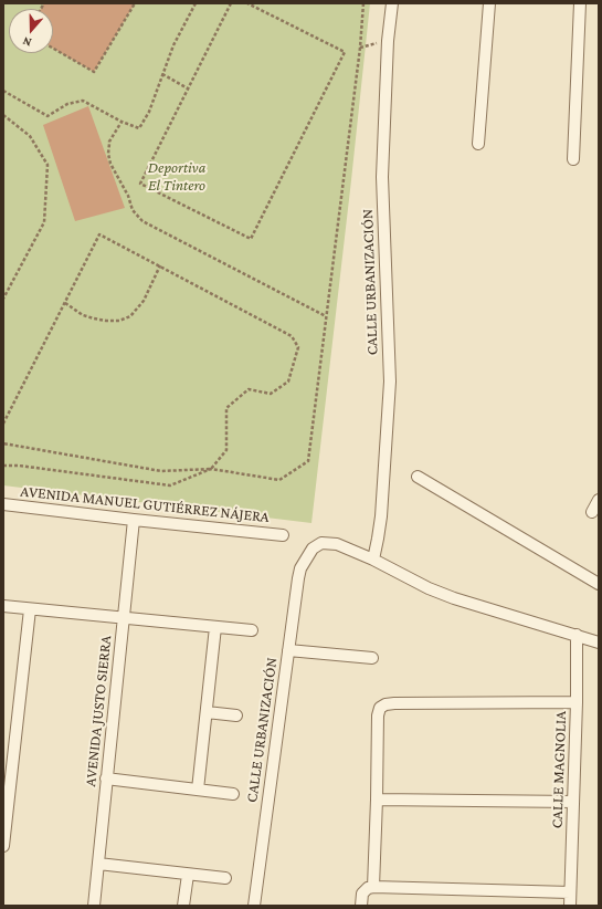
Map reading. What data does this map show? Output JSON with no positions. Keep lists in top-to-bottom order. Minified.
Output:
{"streets":{"street":["CALLE URBANIZACIÓN","AVENIDA MANUEL GUTIÉRREZ NÁJERA","AVENIDA JUSTO SIERRA","CALLE MAGNOLIA"]},"crossings":[["AVENIDA MANUEL GUTIÉRREZ NÁJERA","AVENIDA JUSTO SIERRA"]],"parks":["Deportiva El Tintero"],"north":"bottom"}
